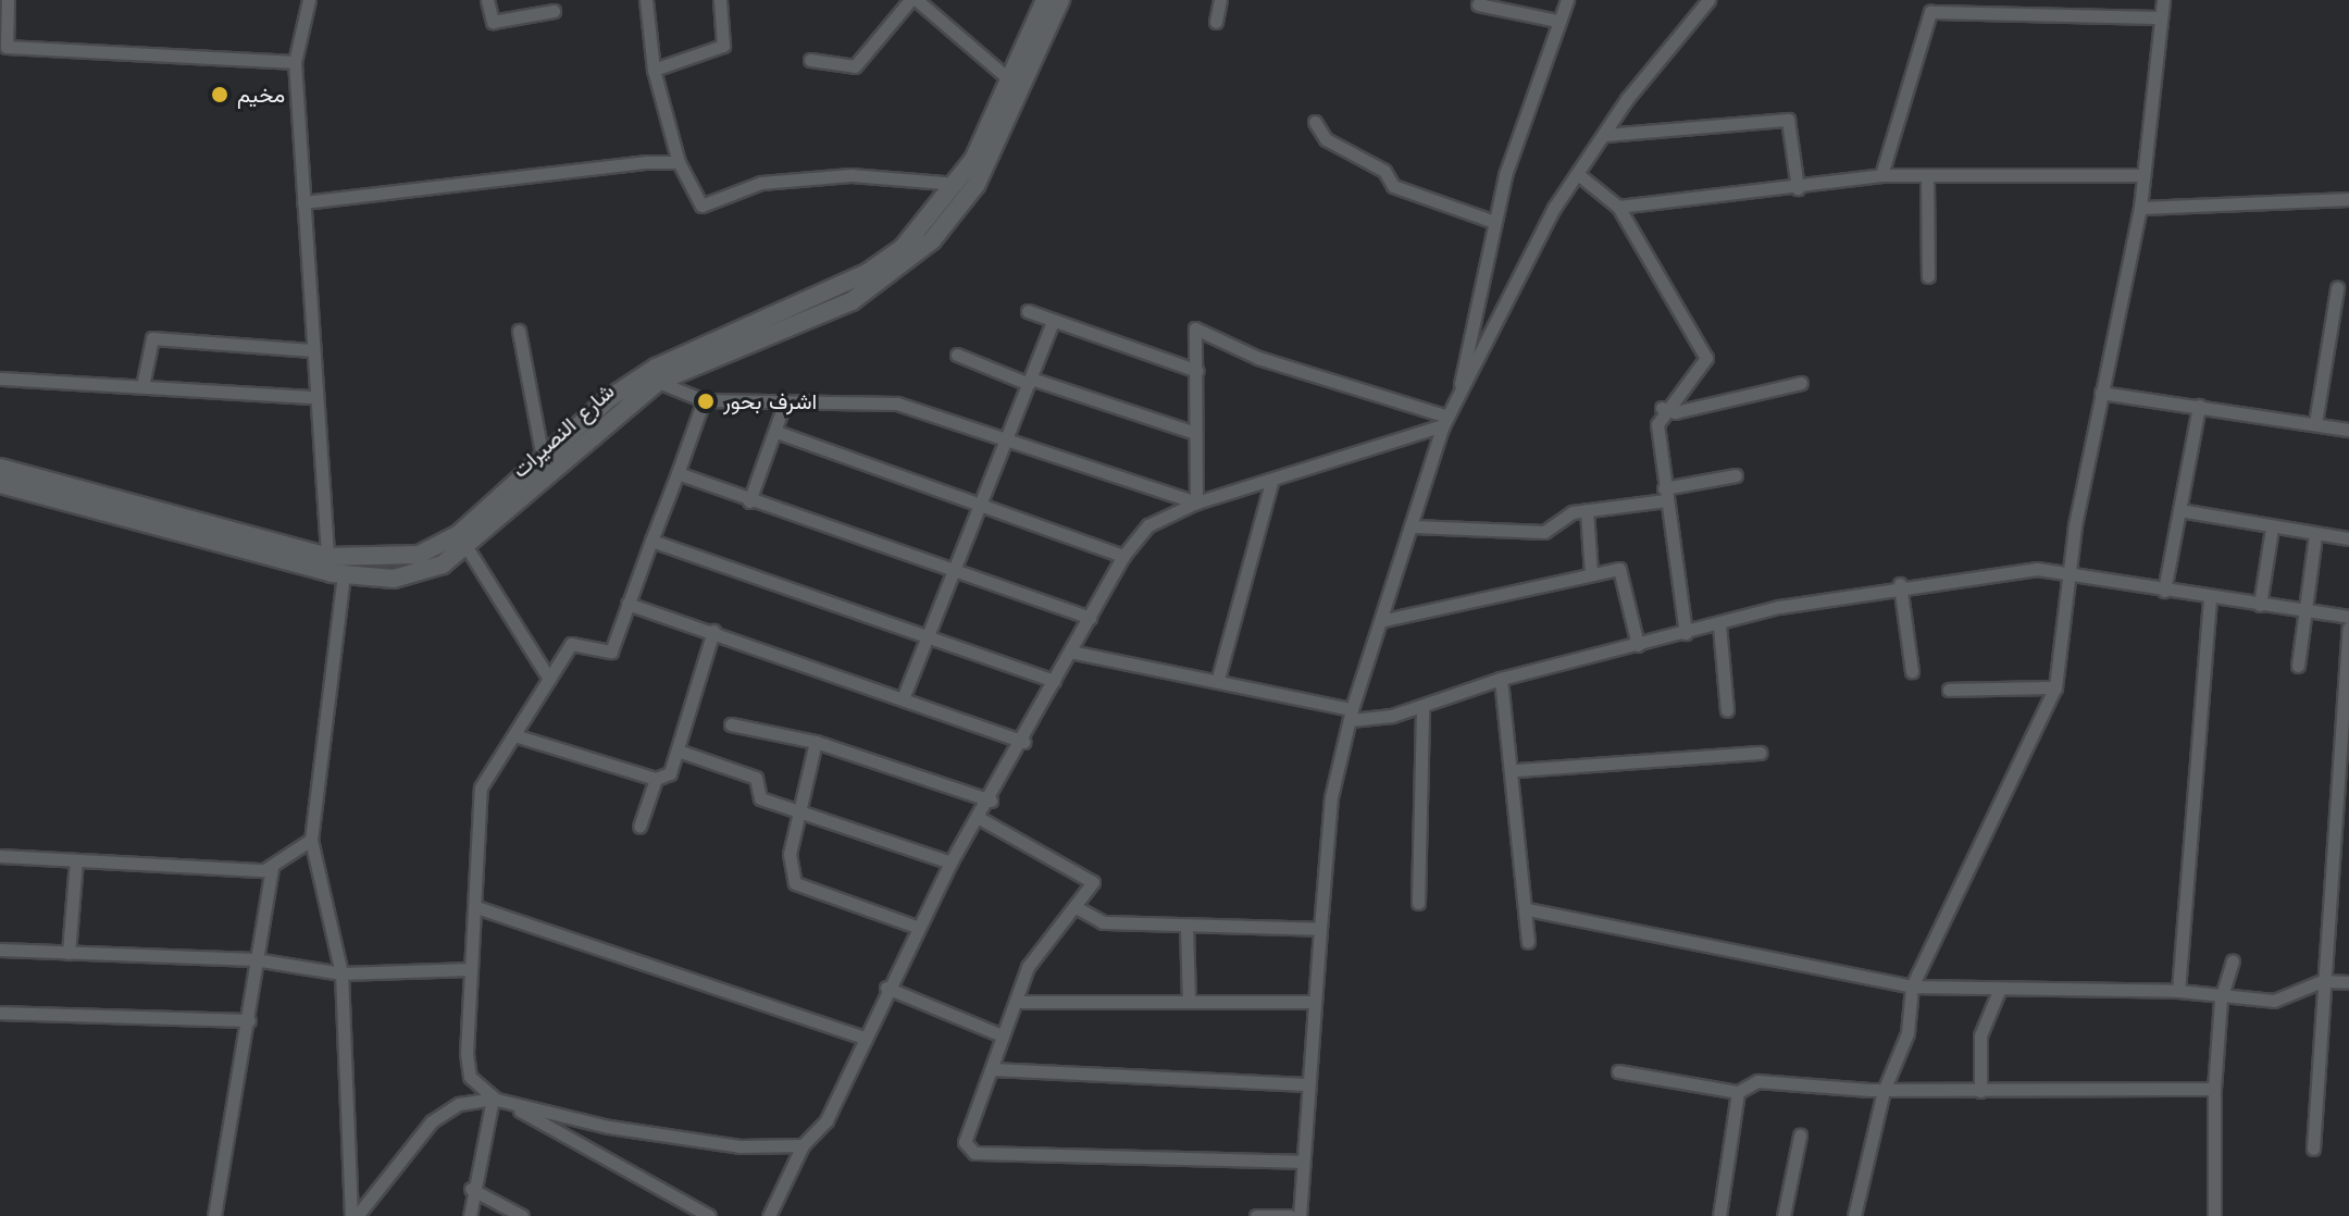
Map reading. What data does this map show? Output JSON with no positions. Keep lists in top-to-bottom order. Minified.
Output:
{"streets":{"main road":["شارع النصيرات"]},"places":["مخيم","اشرف بحور"]}
